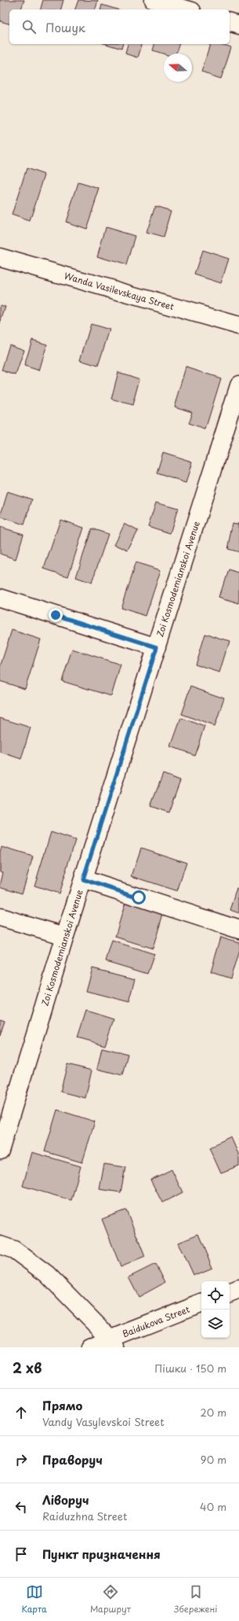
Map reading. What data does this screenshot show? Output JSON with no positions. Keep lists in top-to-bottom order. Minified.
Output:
{"streets":{"street":["Wanda Vasilevskaya Street","Zoi Kosmodemianskoi Avenue","Baidukova Street"]},"north":"left","page":{"search":"Пошук","heading":["2 хв","Пішки · 150 m"],"list":[["Прямо","Vandy Vasylevskoi Street","20 m"],["Праворуч","90 m"],["Ліворуч","Raiduzhna Street","40 m"],"Пункт призначення"],"nav":["Карта","Маршрут","Збережені"]}}
